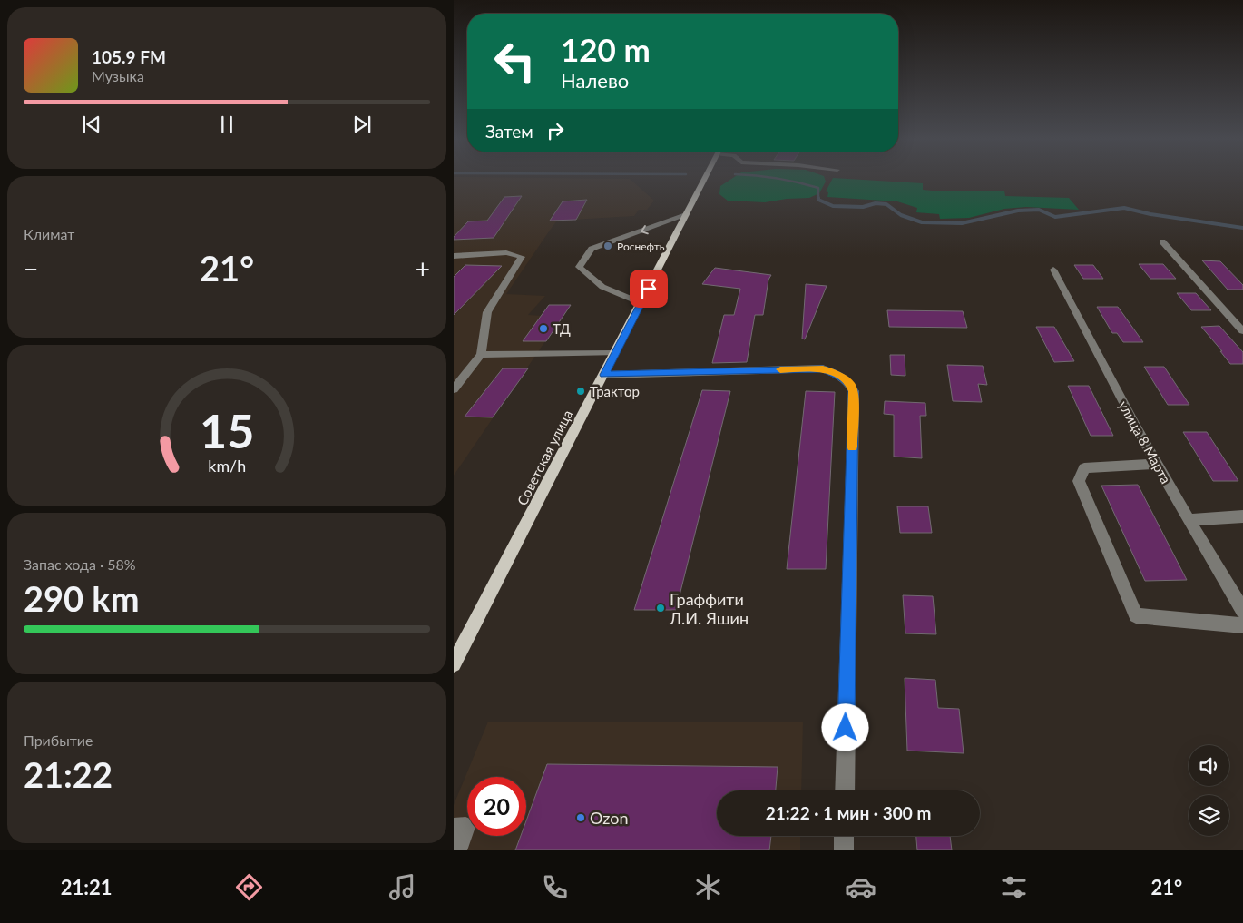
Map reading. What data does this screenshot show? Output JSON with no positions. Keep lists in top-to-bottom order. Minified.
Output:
{"streets":{"main road":["Советская улица"],"street":["улица 8 Марта"]},"places":["Роснефть","ТД","Трактор","Граффити Л.И. Яшин","Ozon"],"page":{"turn":["120 m","Налево"],"song":["105.9 FM","Музыка"],"then":"Затем","tile":["Климат",["Запас хода · 58%","290 km"],["Прибытие","21:22"]],"heat":["−","21°","+"],"limit":"20","trip":"21:22 · 1 мин · 300 m","tabs":["21:21","21°"],"gauge":["15","km/h"]}}
